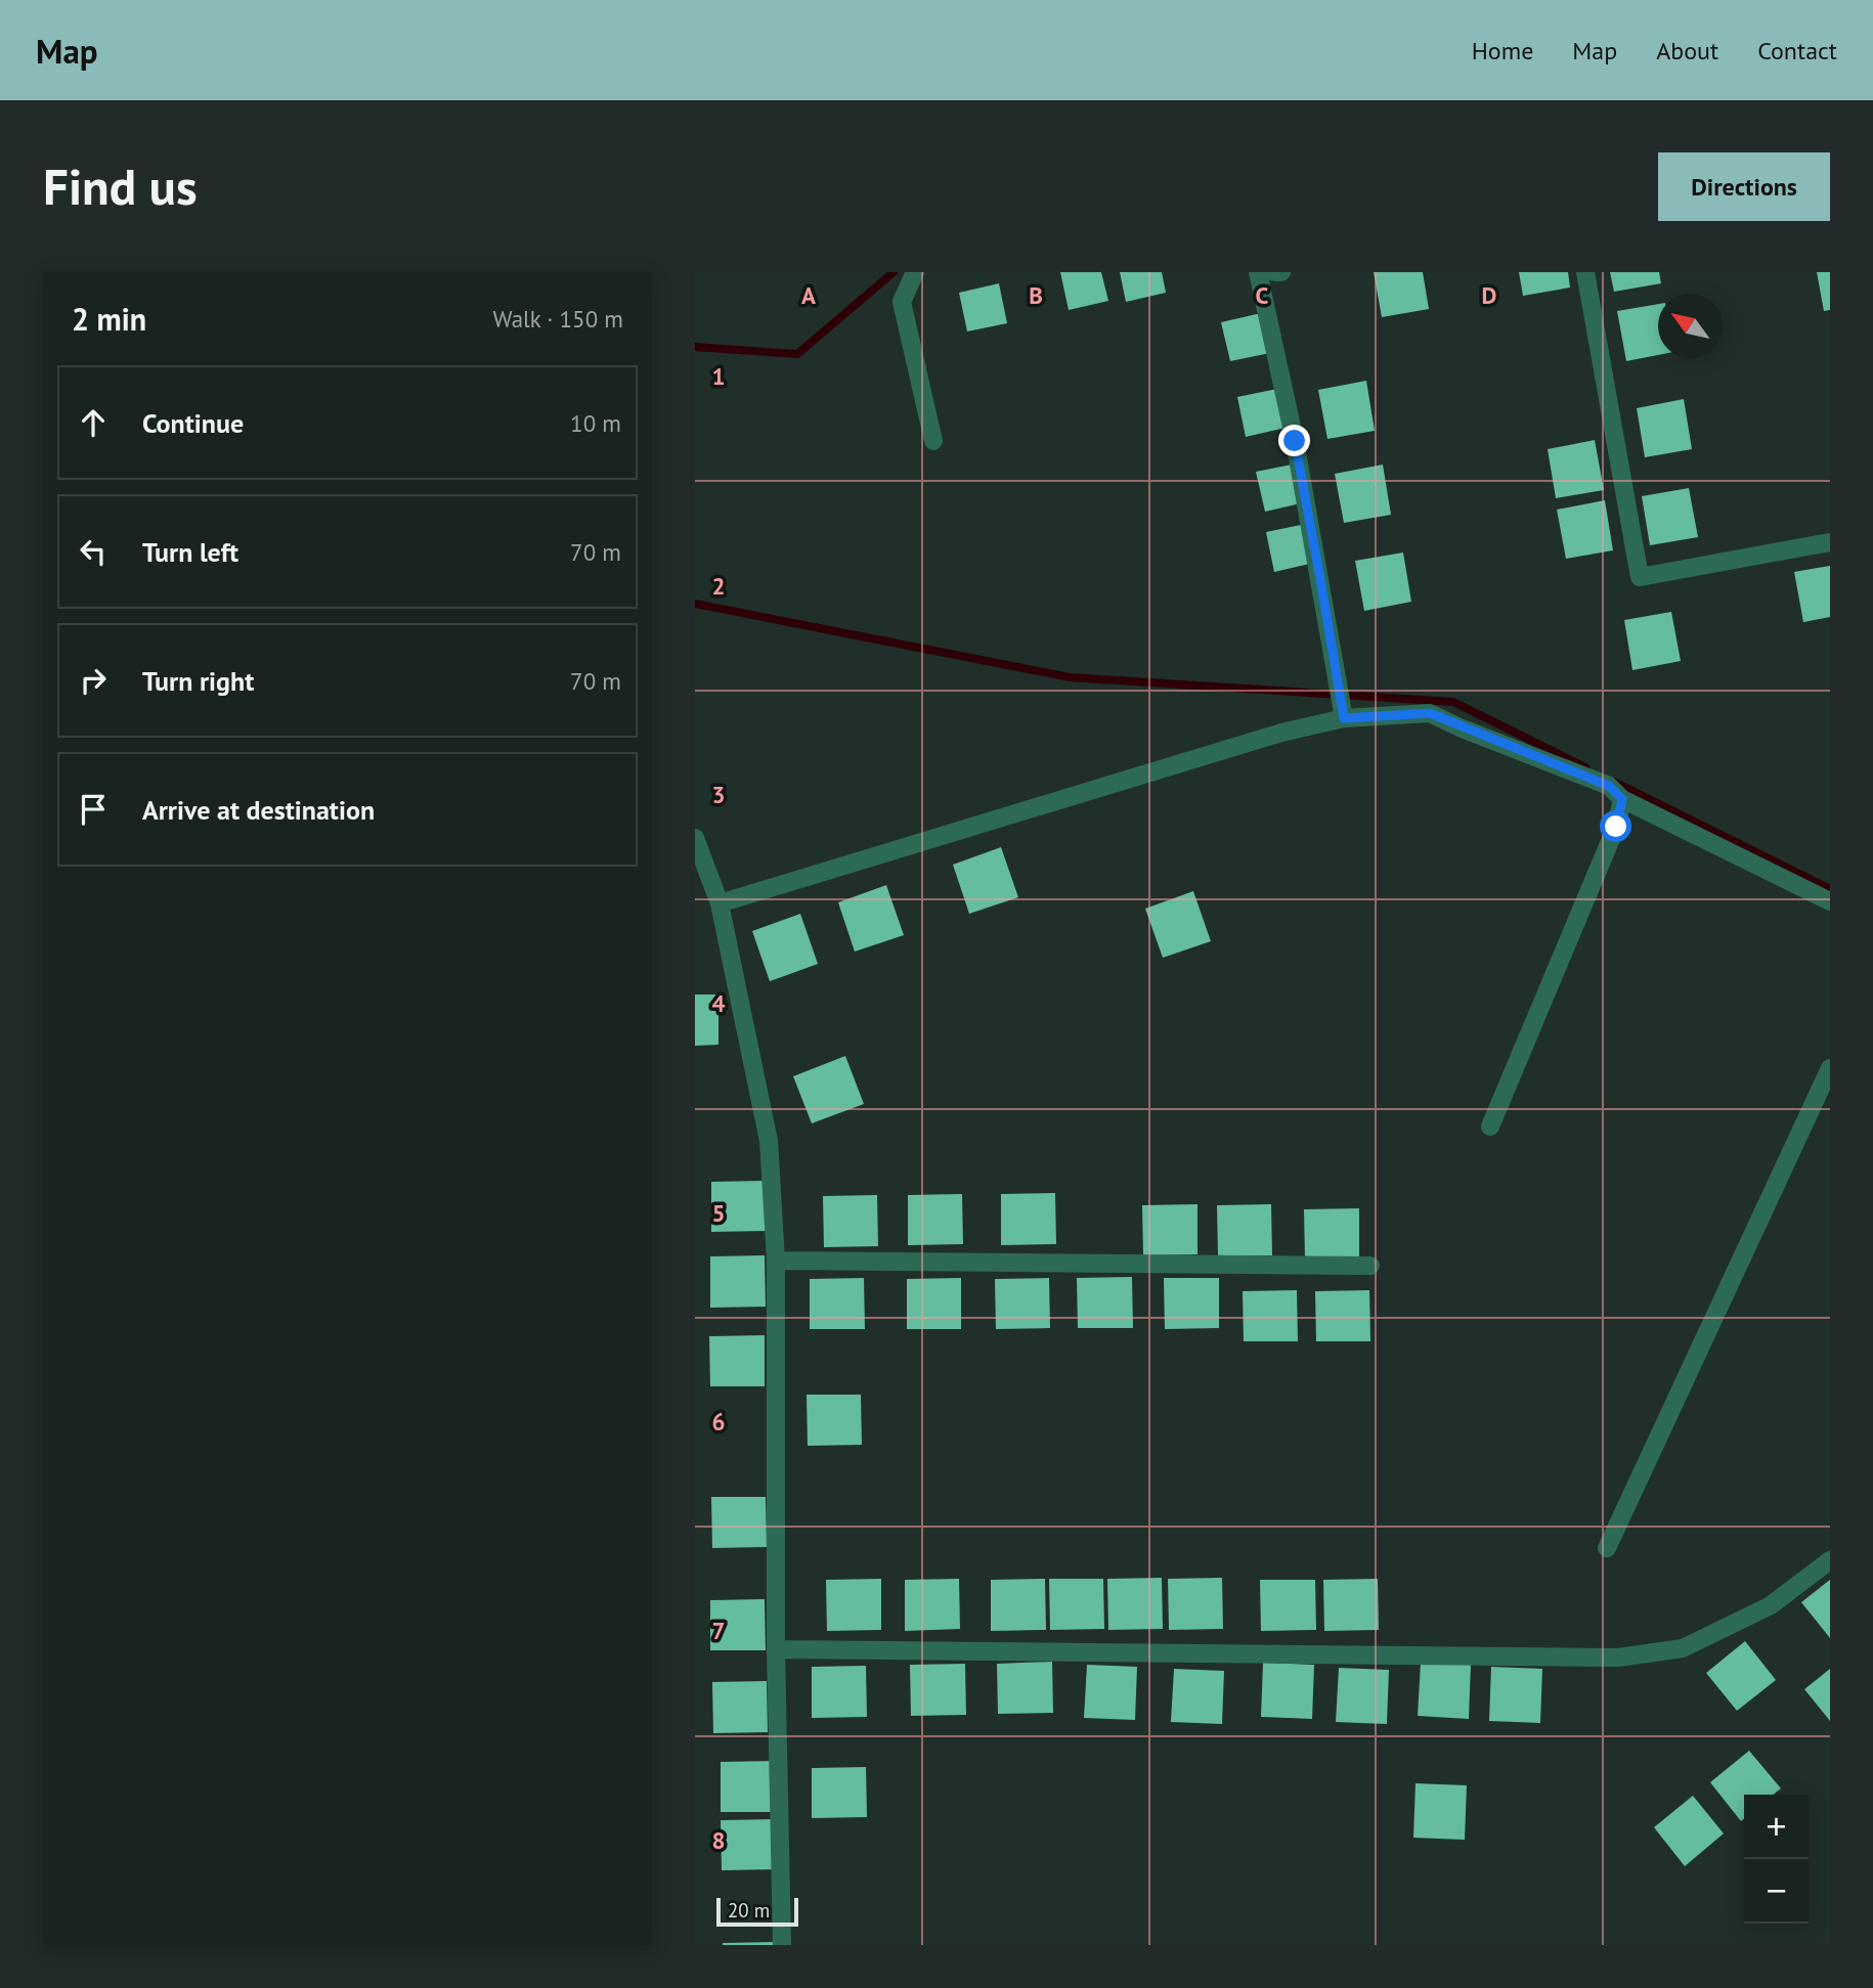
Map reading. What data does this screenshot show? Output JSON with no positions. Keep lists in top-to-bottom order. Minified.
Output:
{"scale_bar":"20 m","north":"top left","page":{"header":"Map","nav":["Home","Map","About","Contact"],"buttons":"Directions","title":"Find us","heading":["2 min","Walk · 150 m"],"list":[["Continue","10 m"],["Turn left","70 m"],["Turn right","70 m"],"Arrive at destination"],"map_buttons":["+","−"],"scale":"20 m"},"grid":{"columns":["A","B","C","D"],"rows":["1","2","3","4","5","6","7","8"]}}
